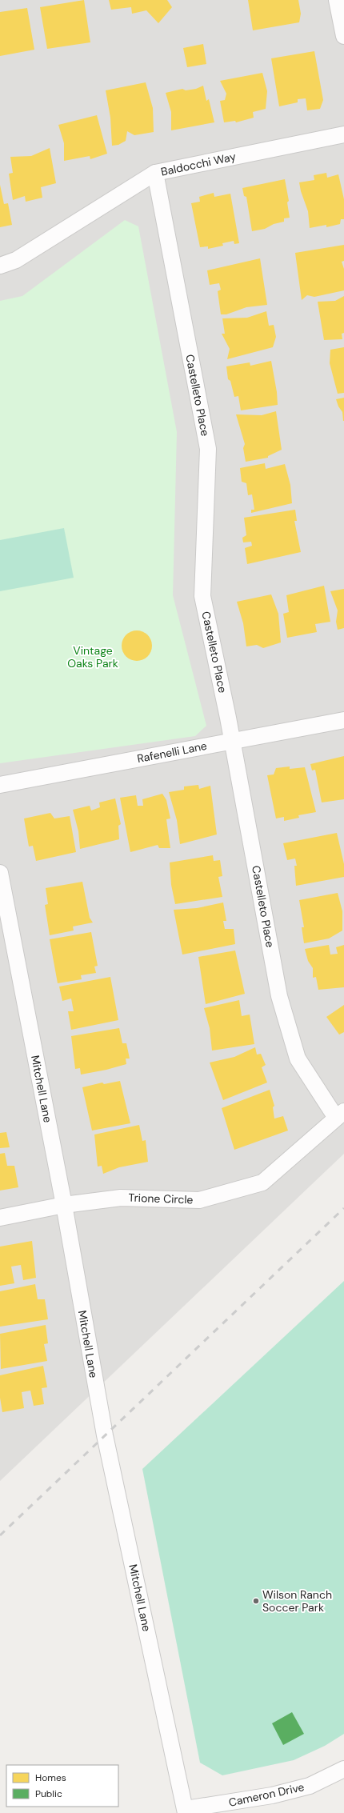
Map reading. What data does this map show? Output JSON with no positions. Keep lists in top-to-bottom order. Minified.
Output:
{"streets":{"street":["Baldocchi Way","Castelleto Place","Rafenelli Lane","Mitchell Lane","Trione Circle","Cameron Drive"]},"crossings":[["Baldocchi Way","Castelleto Place"],["Castelleto Place","Rafenelli Lane"],["Castelleto Place","Trione Circle"],["Mitchell Lane","Trione Circle"],["Mitchell Lane","Cameron Drive"]],"parks":["Vintage Oaks Park"],"places":["Wilson Ranch Soccer Park"],"legend":["Homes","Public"]}
